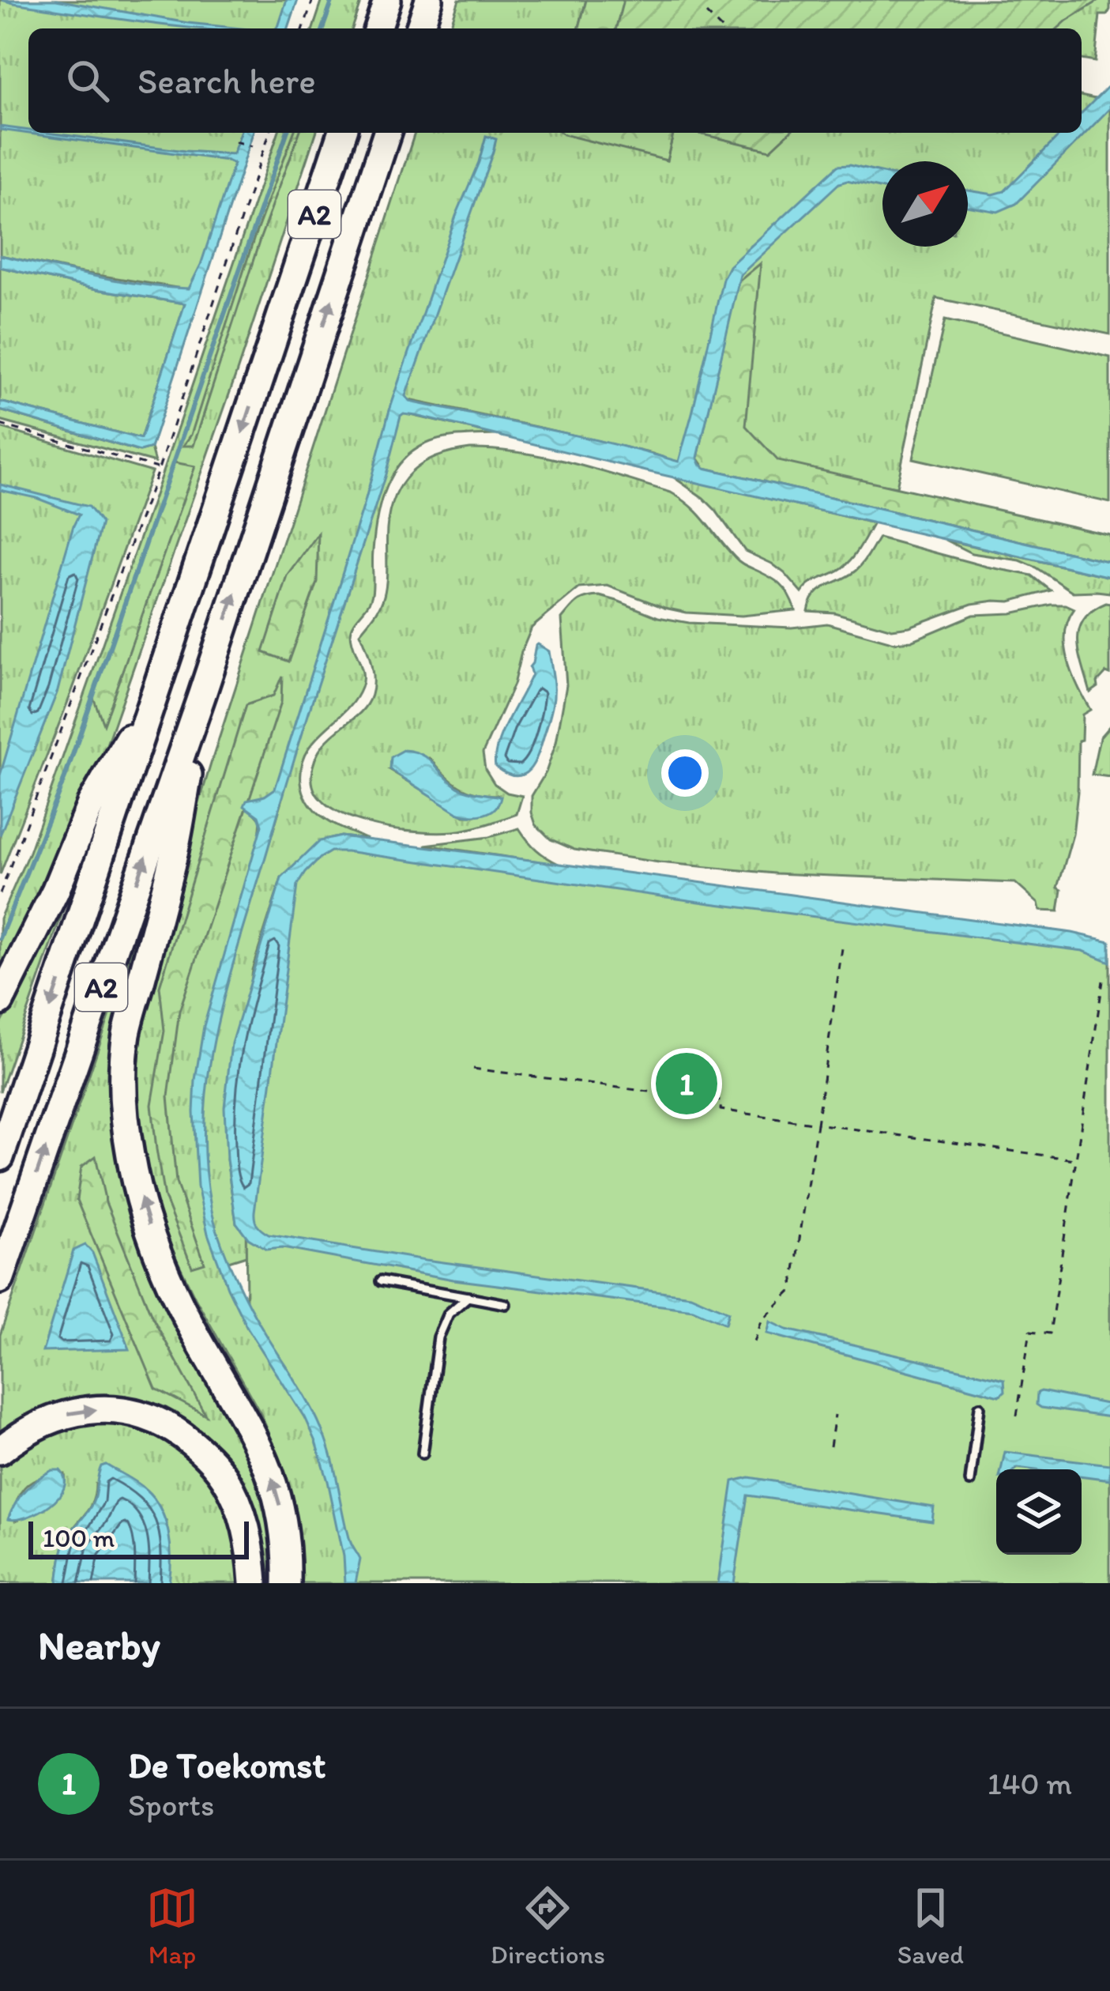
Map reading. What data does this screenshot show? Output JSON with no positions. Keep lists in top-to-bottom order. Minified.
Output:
{"streets":{"highway":["A2"]},"scale_bar":"100 m","north":"top right","page":{"search":"Search here","pins":"1","scale":"100 m","heading":"Nearby","list":[{"mark":"1","name":"De Toekomst","note":"Sports","value":"140 m"}],"nav":["Map","Directions","Saved"]}}
